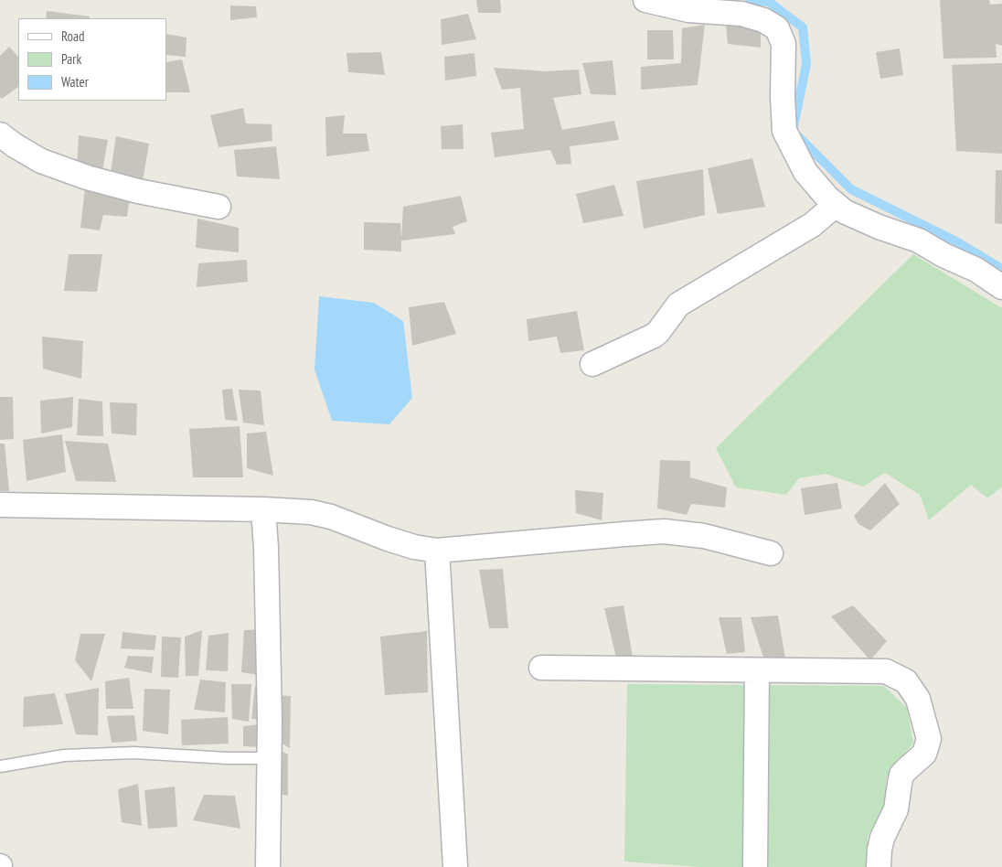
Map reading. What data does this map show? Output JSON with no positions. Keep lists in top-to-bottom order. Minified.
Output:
{"legend":["Road","Park","Water"]}
